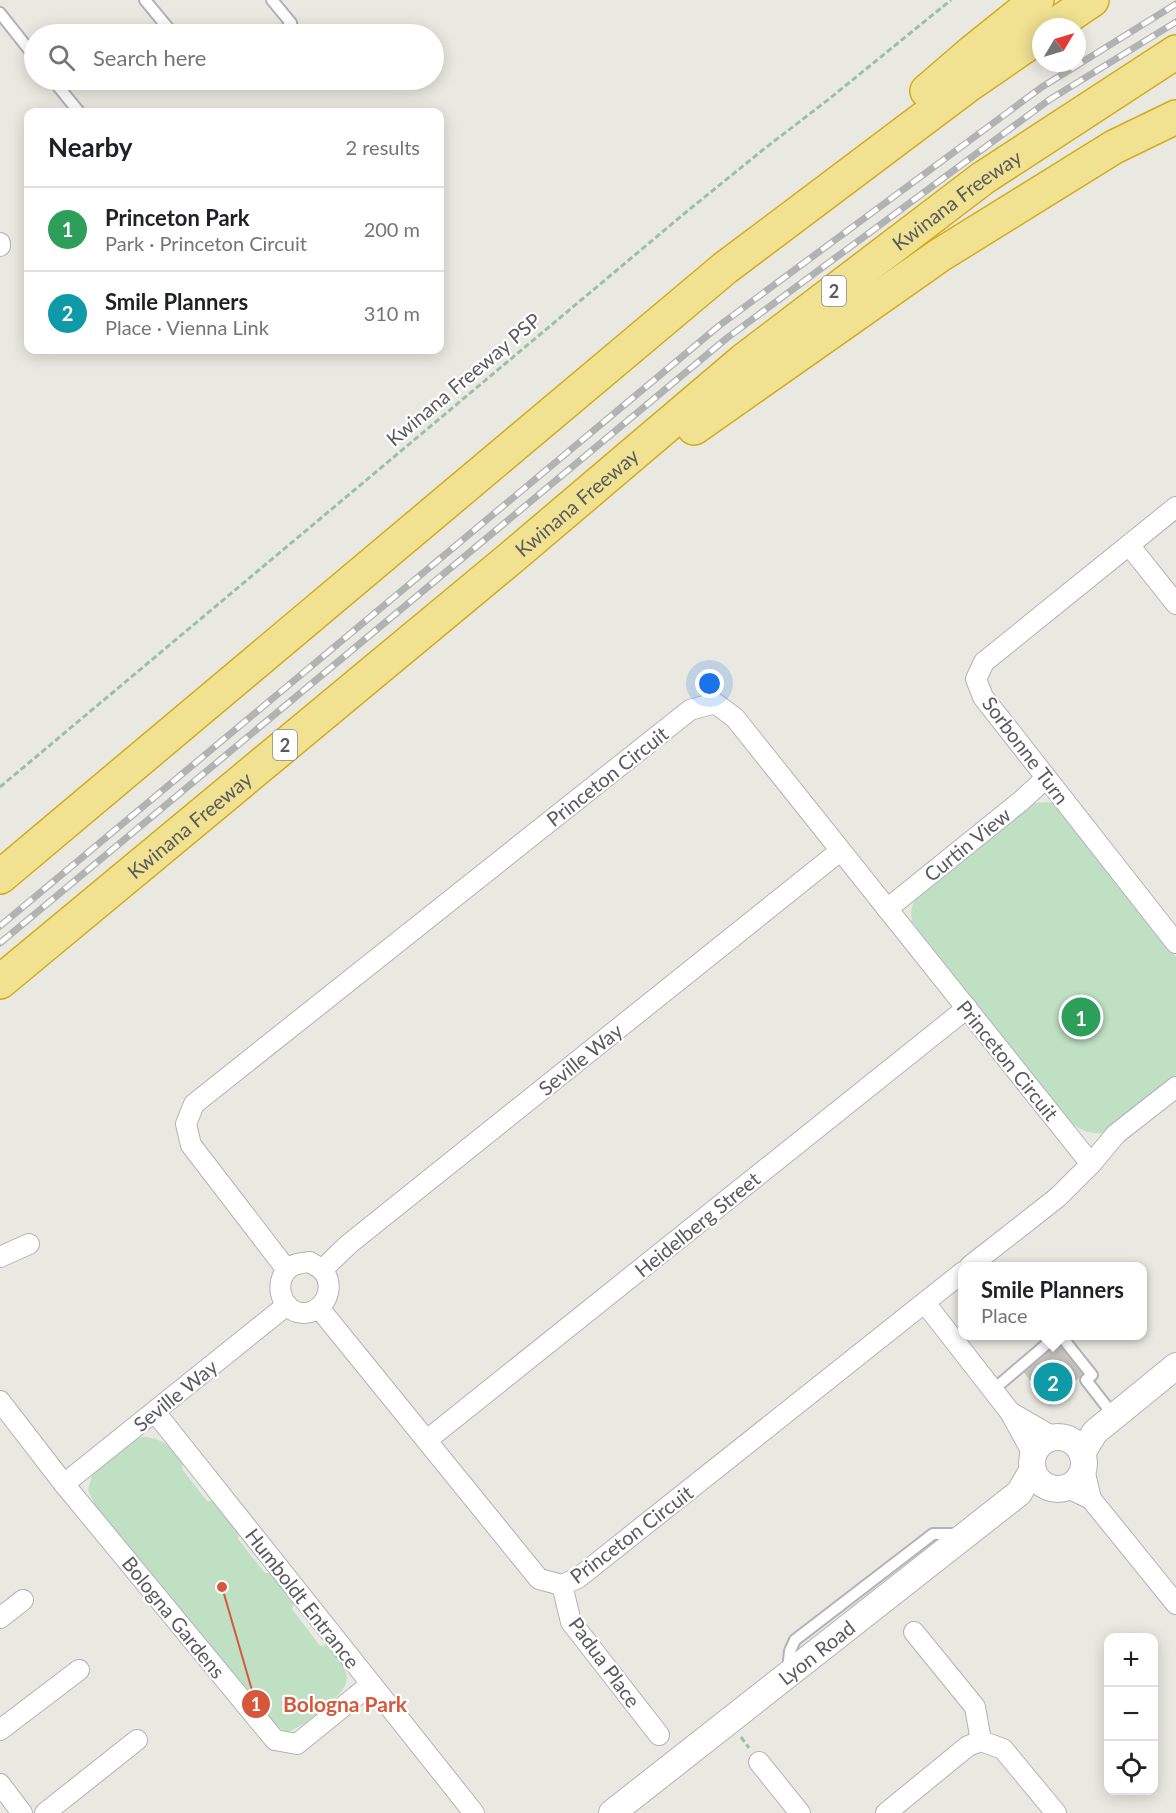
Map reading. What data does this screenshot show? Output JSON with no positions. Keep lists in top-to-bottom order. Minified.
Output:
{"streets":{"highway":["Kwinana Freeway","2"],"street":["Sorbonne Turn","Princeton Circuit","Curtin View","Seville Way","Heidelberg Street","Humboldt Entrance","Bologna Gardens","Lyon Road","Padua Place"],"path":["Kwinana Freeway PSP"]},"crossings":[["Kwinana Freeway","2"],["Sorbonne Turn","Curtin View"],["Princeton Circuit","Curtin View"],["Princeton Circuit","Seville Way"],["Princeton Circuit","Heidelberg Street"],["Princeton Circuit","Padua Place"],["Seville Way","Humboldt Entrance"],["Seville Way","Bologna Gardens"],["Humboldt Entrance","Bologna Gardens"]],"places":["Bologna Park"],"north":"top right","page":{"search":"Search here","heading":["Nearby","2 results"],"list":[{"mark":"1","name":"Princeton Park","note":"Park · Princeton Circuit","value":"200 m"},{"mark":"2","name":"Smile Planners","note":"Place · Vienna Link","value":"310 m"}],"pins":["1","2"],"popup":["Smile Planners","Place"],"map_buttons":["+","−"]}}
